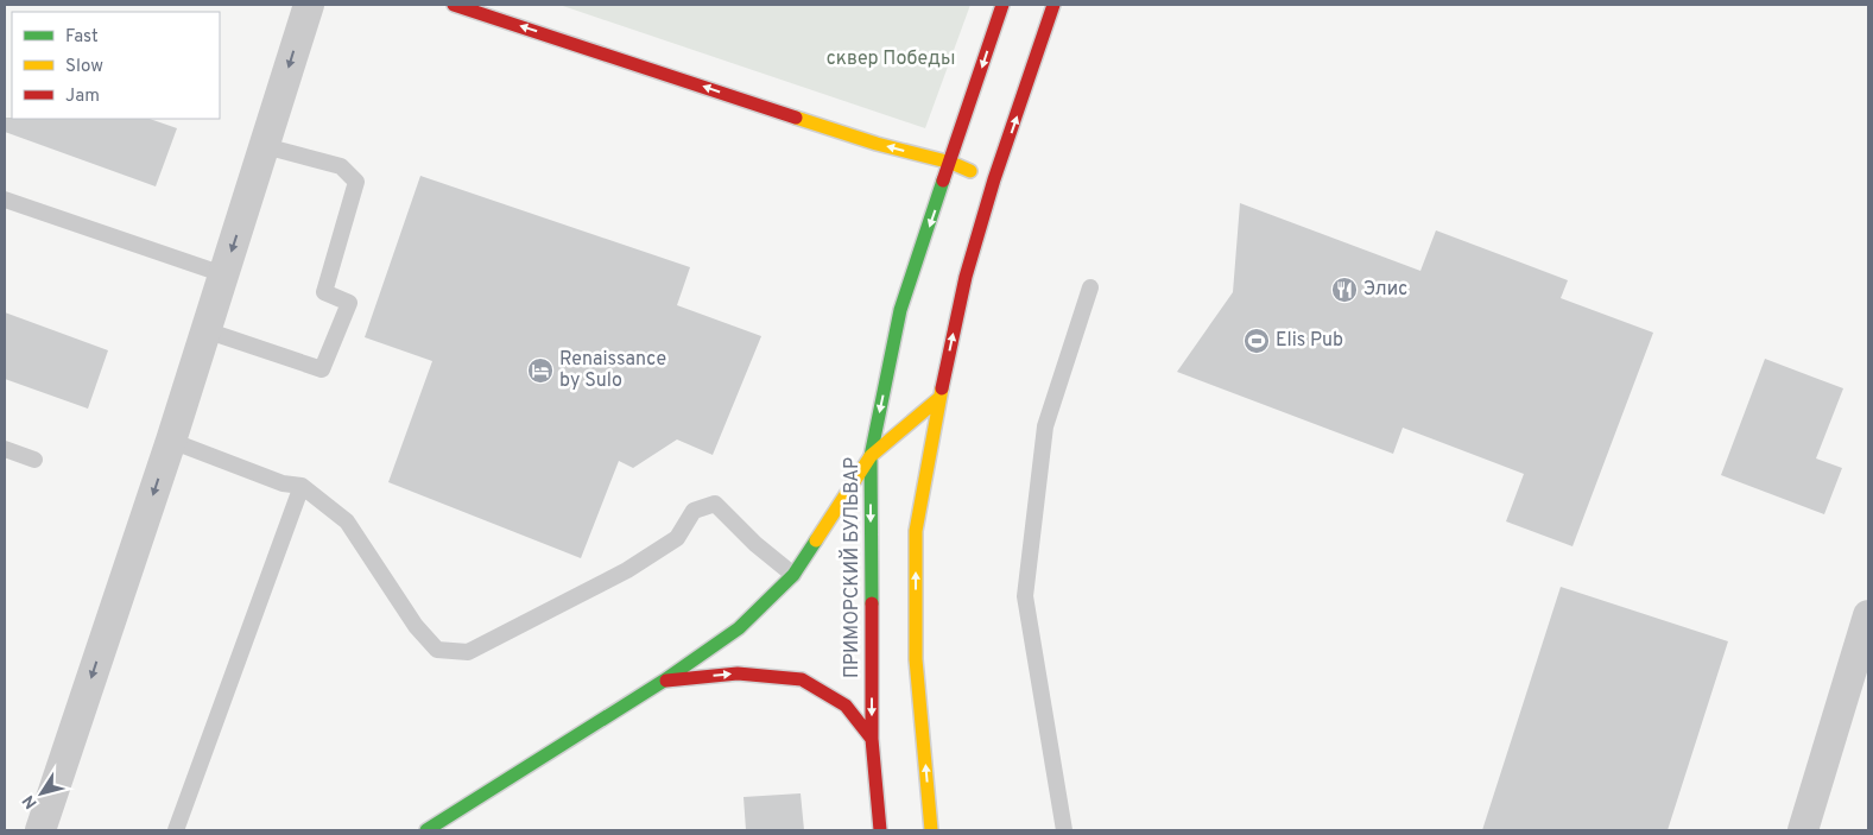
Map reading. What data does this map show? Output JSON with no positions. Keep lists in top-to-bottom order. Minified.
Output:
{"streets":{"street":["ПРИМОРСКИЙ БУЛЬВАР"]},"parks":["сквер Победы"],"places":{"restaurant":["Элис"],"sports":["Elis Pub"],"hotel":["Renaissance by Sulo"]},"legend":["Fast","Slow","Jam"],"north":"bottom left"}
